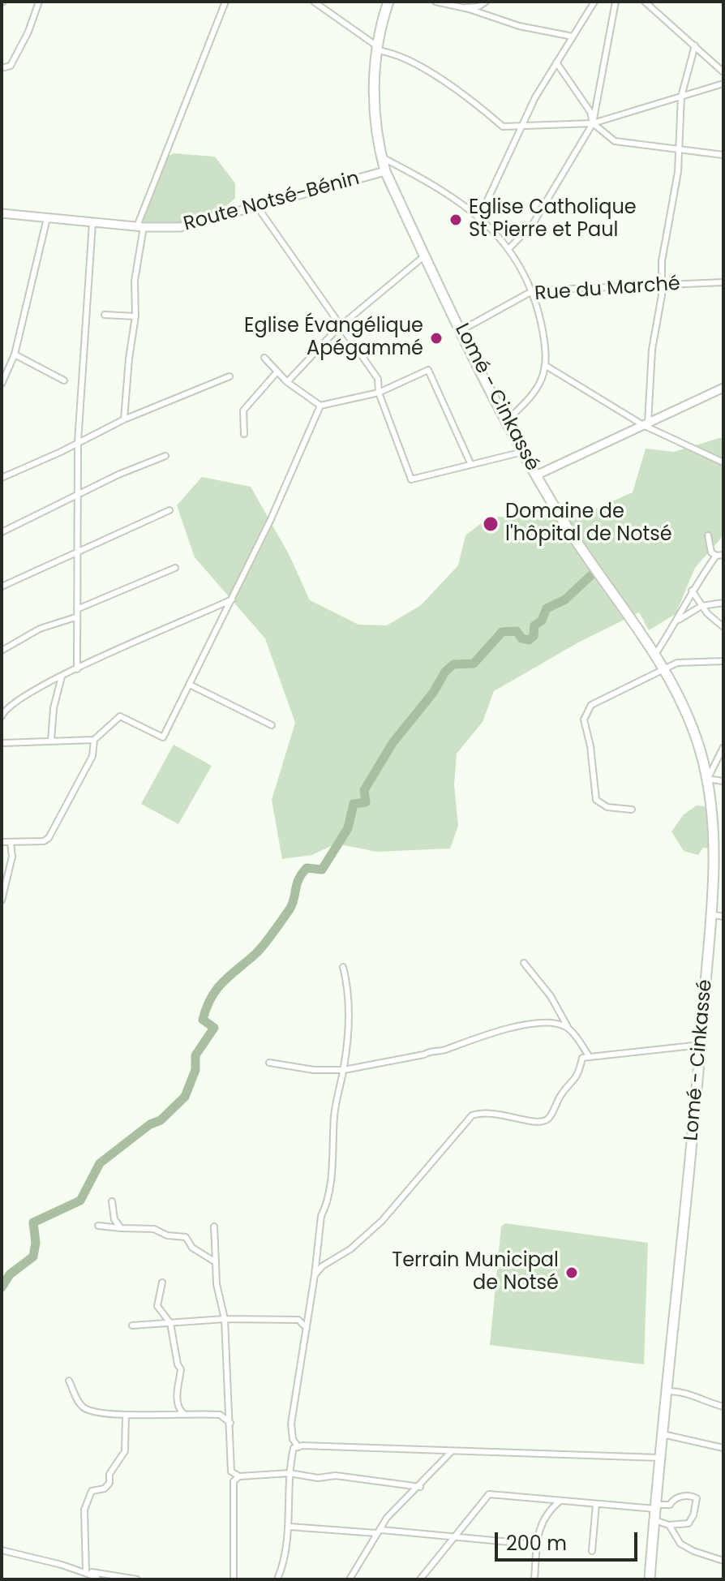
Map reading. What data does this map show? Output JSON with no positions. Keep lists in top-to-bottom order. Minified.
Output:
{"streets":{"highway":["Lomé - Cinkassé"],"main road":["Route Notsé-Bénin"],"street":["Rue du Marché"]},"crossings":[["Route Notsé-Bénin","Lomé - Cinkassé"],["Rue du Marché","Lomé - Cinkassé"]],"places":["Eglise Catholique St Pierre et Paul","Eglise Évangélique Apégammé","Domaine de l'hôpital de Notsé","Terrain Municipal de Notsé"],"scale_bar":"200 m"}
